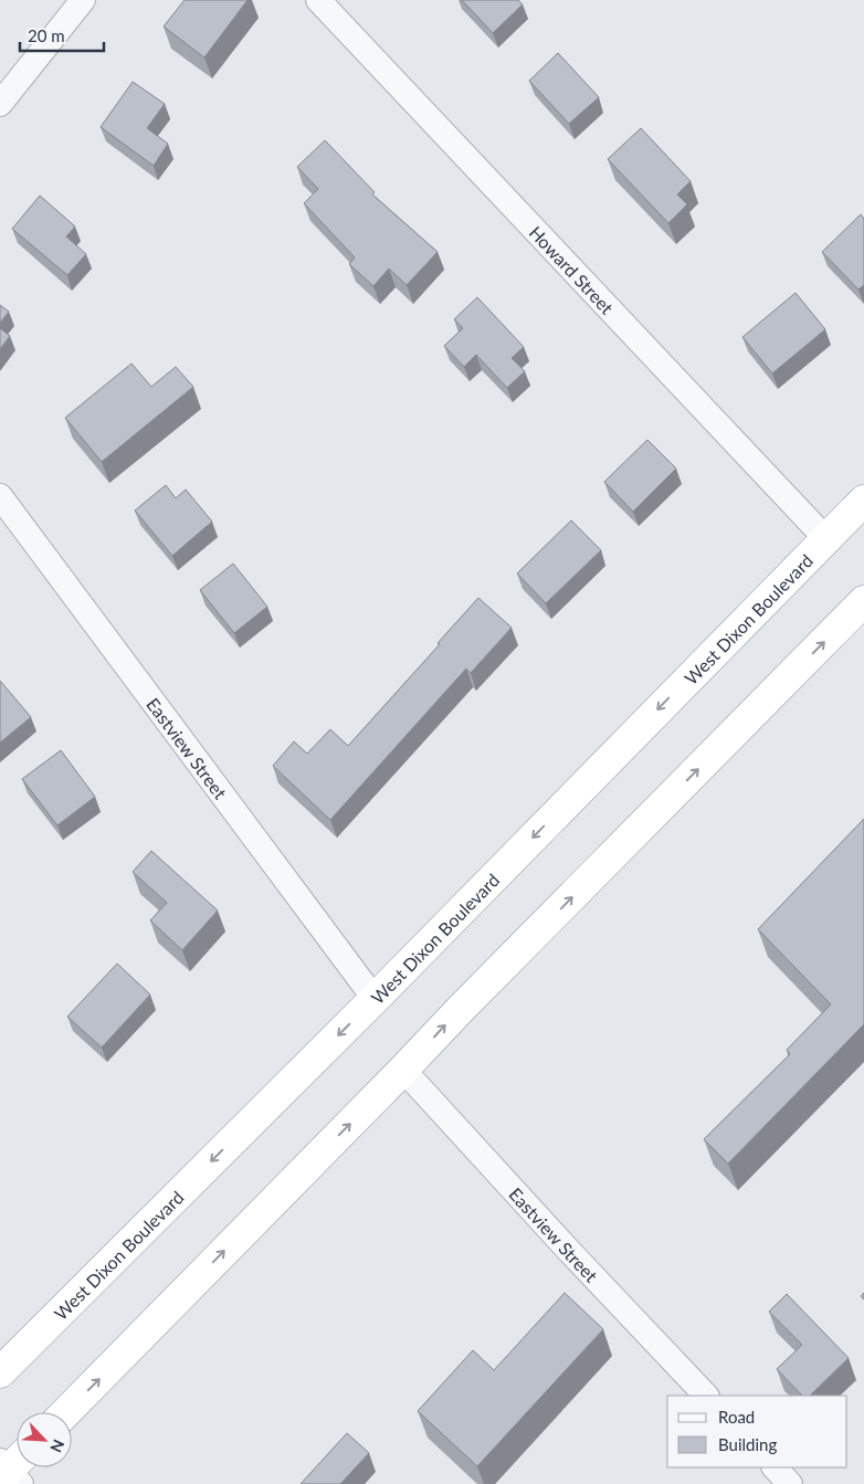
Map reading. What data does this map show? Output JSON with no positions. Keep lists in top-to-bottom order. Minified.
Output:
{"streets":{"highway":["West Dixon Boulevard"],"street":["Howard Street","Eastview Street"]},"crossings":[["Howard Street","West Dixon Boulevard"],["West Dixon Boulevard","Eastview Street"]],"legend":["Road","Building"],"scale_bar":"20 m","north":"bottom right"}
